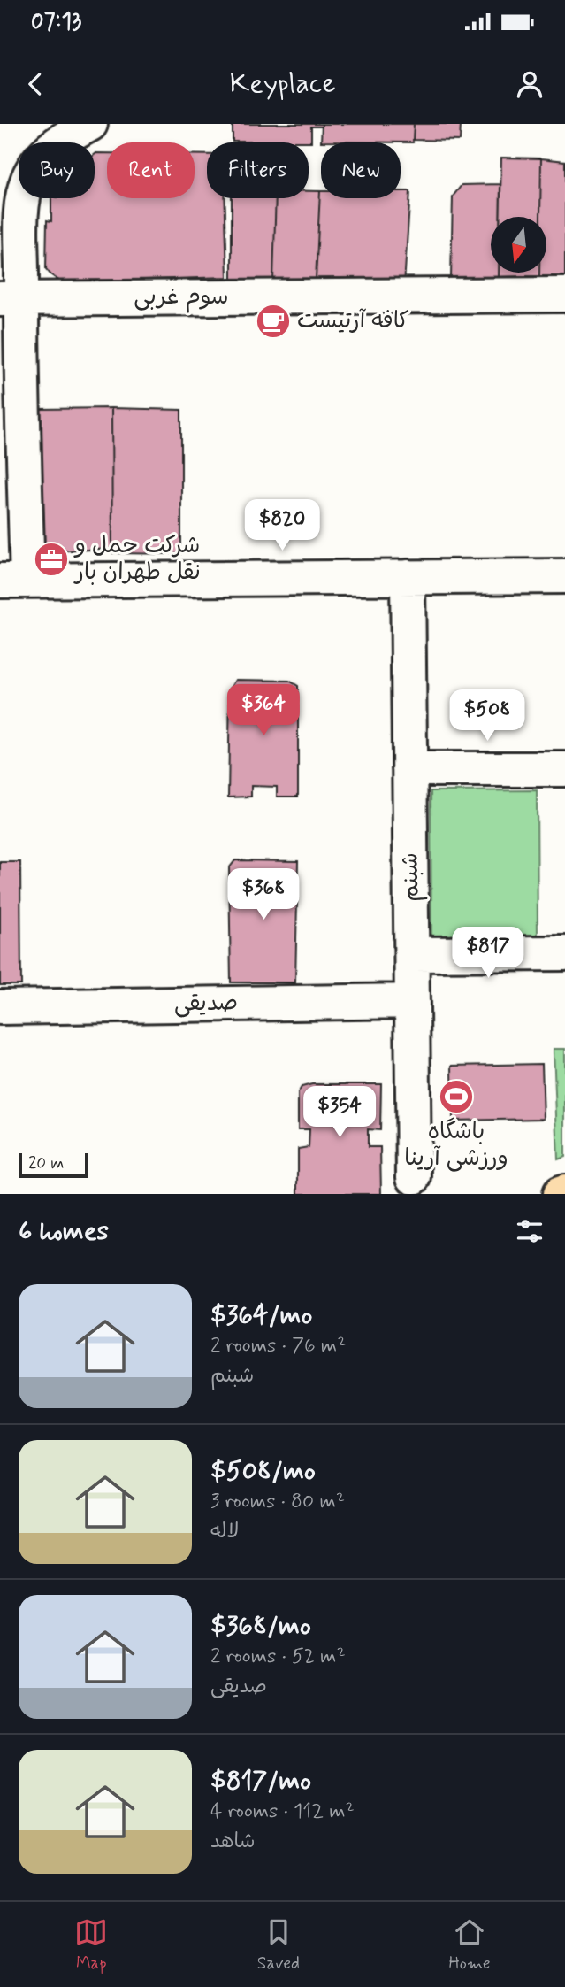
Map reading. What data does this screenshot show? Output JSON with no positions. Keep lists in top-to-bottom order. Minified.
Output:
{"streets":{"street":["سوم غربی","شبنم","صدیقی"]},"crossings":[["شبنم","صدیقی"]],"places":{"cafe":["کافه آرتیست"],"office":["شرکت حمل و نقل طهران بار"],"sports":["باشگاه ورزشی آرینا"]},"scale_bar":"20 m","north":"bottom","page":{"status":"07:13","header":"Keyplace","chip":["Buy","Rent","Filters","New"],"price":["$820","$364","$508","$368","$817","$354"],"scale":"20 m","heading":"6 homes","list":[{"name":"$364/mo","note":"2 rooms · 76 m² · شبنم"},{"name":"$508/mo","note":"3 rooms · 80 m² · لاله"},{"name":"$368/mo","note":"2 rooms · 52 m² · صدیقی"},{"name":"$817/mo","note":"4 rooms · 112 m² · شاهد"}],"tabs":["Map","Saved","Home"]}}
